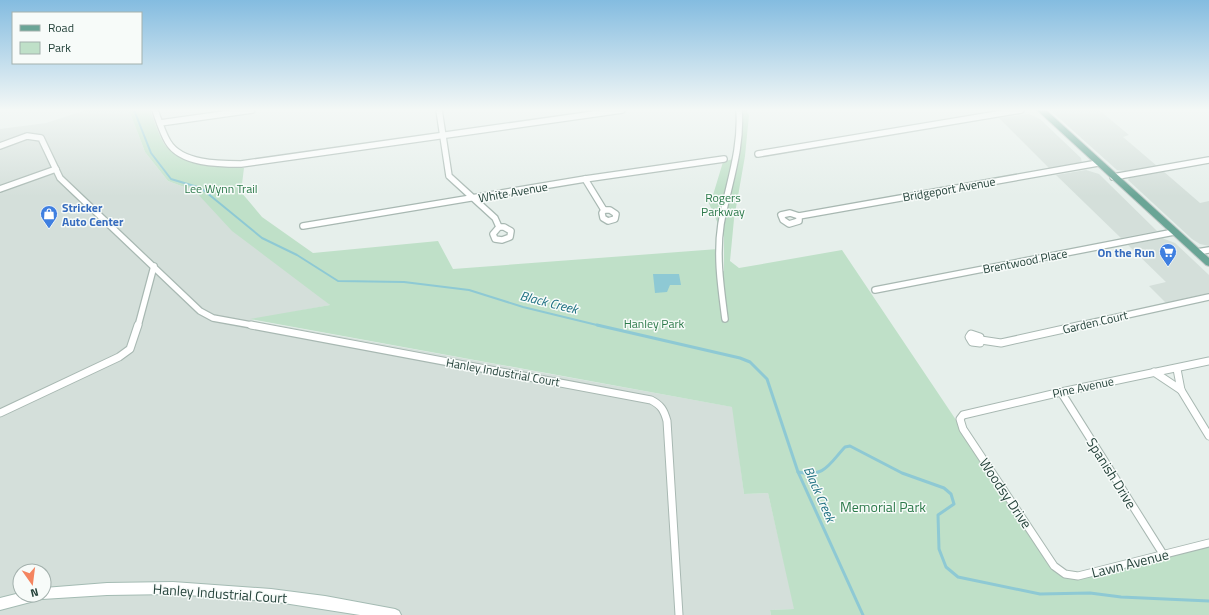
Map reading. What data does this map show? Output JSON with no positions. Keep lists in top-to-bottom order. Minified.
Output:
{"streets":{"street":["Bridgeport Avenue","White Avenue","Brentwood Place","Garden Court","Hanley Industrial Court","Pine Avenue","Spanish Drive","Woodsy Drive","Lawn Avenue"]},"crossings":[["Pine Avenue","Spanish Drive"],["Pine Avenue","Woodsy Drive"],["Spanish Drive","Lawn Avenue"],["Woodsy Drive","Lawn Avenue"]],"water":["Black Creek"],"parks":["Lee Wynn Trail","Rogers Parkway","Hanley Park","Memorial Park"],"places":{"shop":["Stricker Auto Center"],"supermarket":["On the Run"]},"legend":["Road","Park"],"north":"bottom"}
